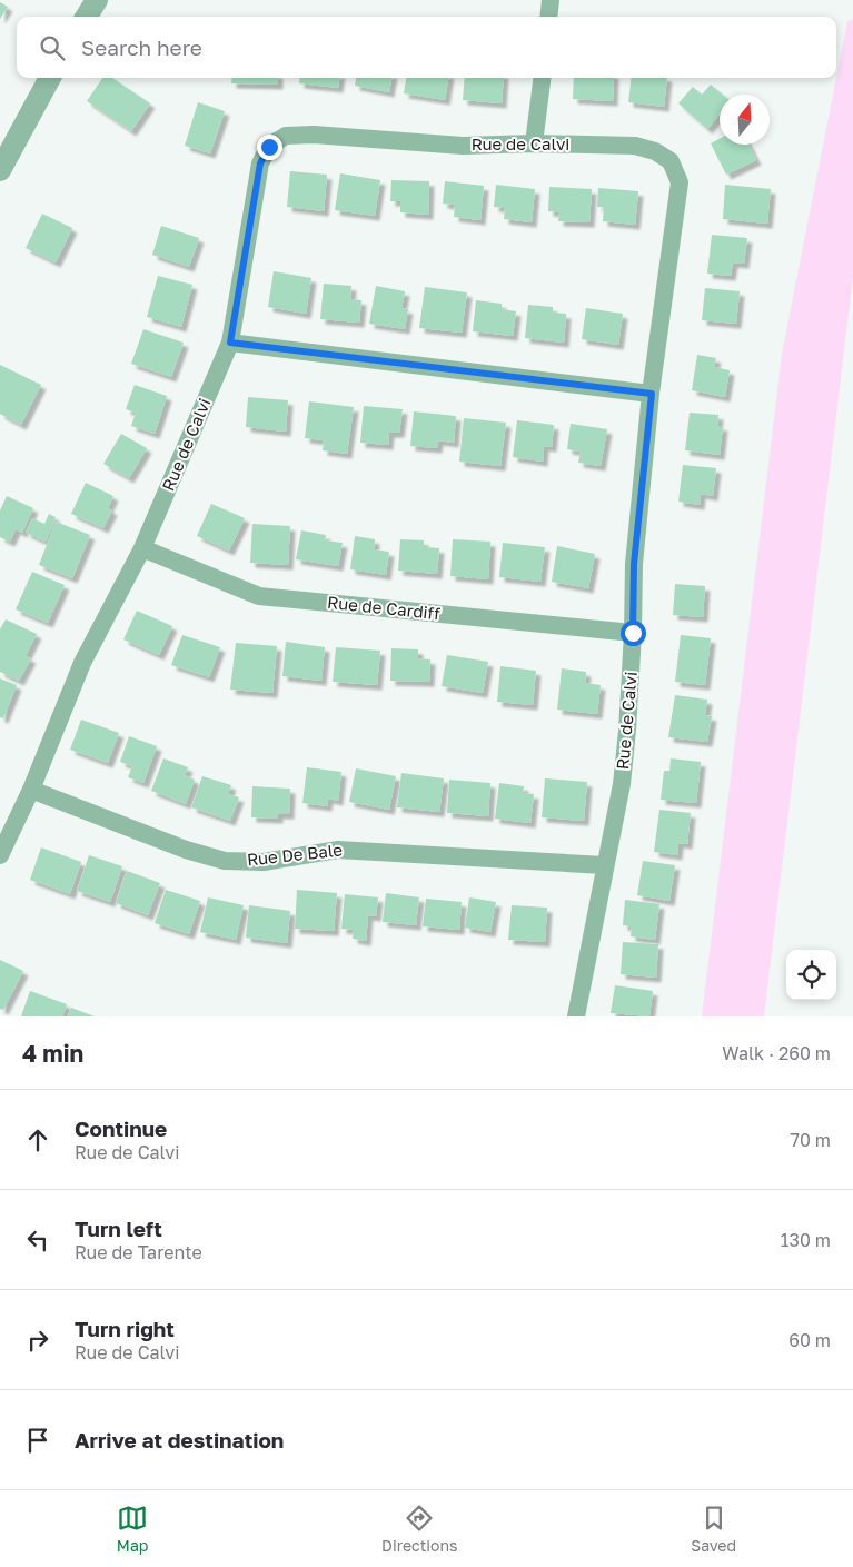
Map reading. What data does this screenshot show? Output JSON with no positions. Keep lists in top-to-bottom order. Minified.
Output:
{"streets":{"street":["Rue de Calvi","Rue de Cardiff","Rue De Bale"]},"crossings":[["Rue de Calvi","Rue de Cardiff"],["Rue de Calvi","Rue De Bale"]],"north":"top","page":{"search":"Search here","heading":["4 min","Walk · 260 m"],"list":[["Continue","Rue de Calvi","70 m"],["Turn left","Rue de Tarente","130 m"],["Turn right","Rue de Calvi","60 m"],"Arrive at destination"],"nav":["Map","Directions","Saved"]}}
